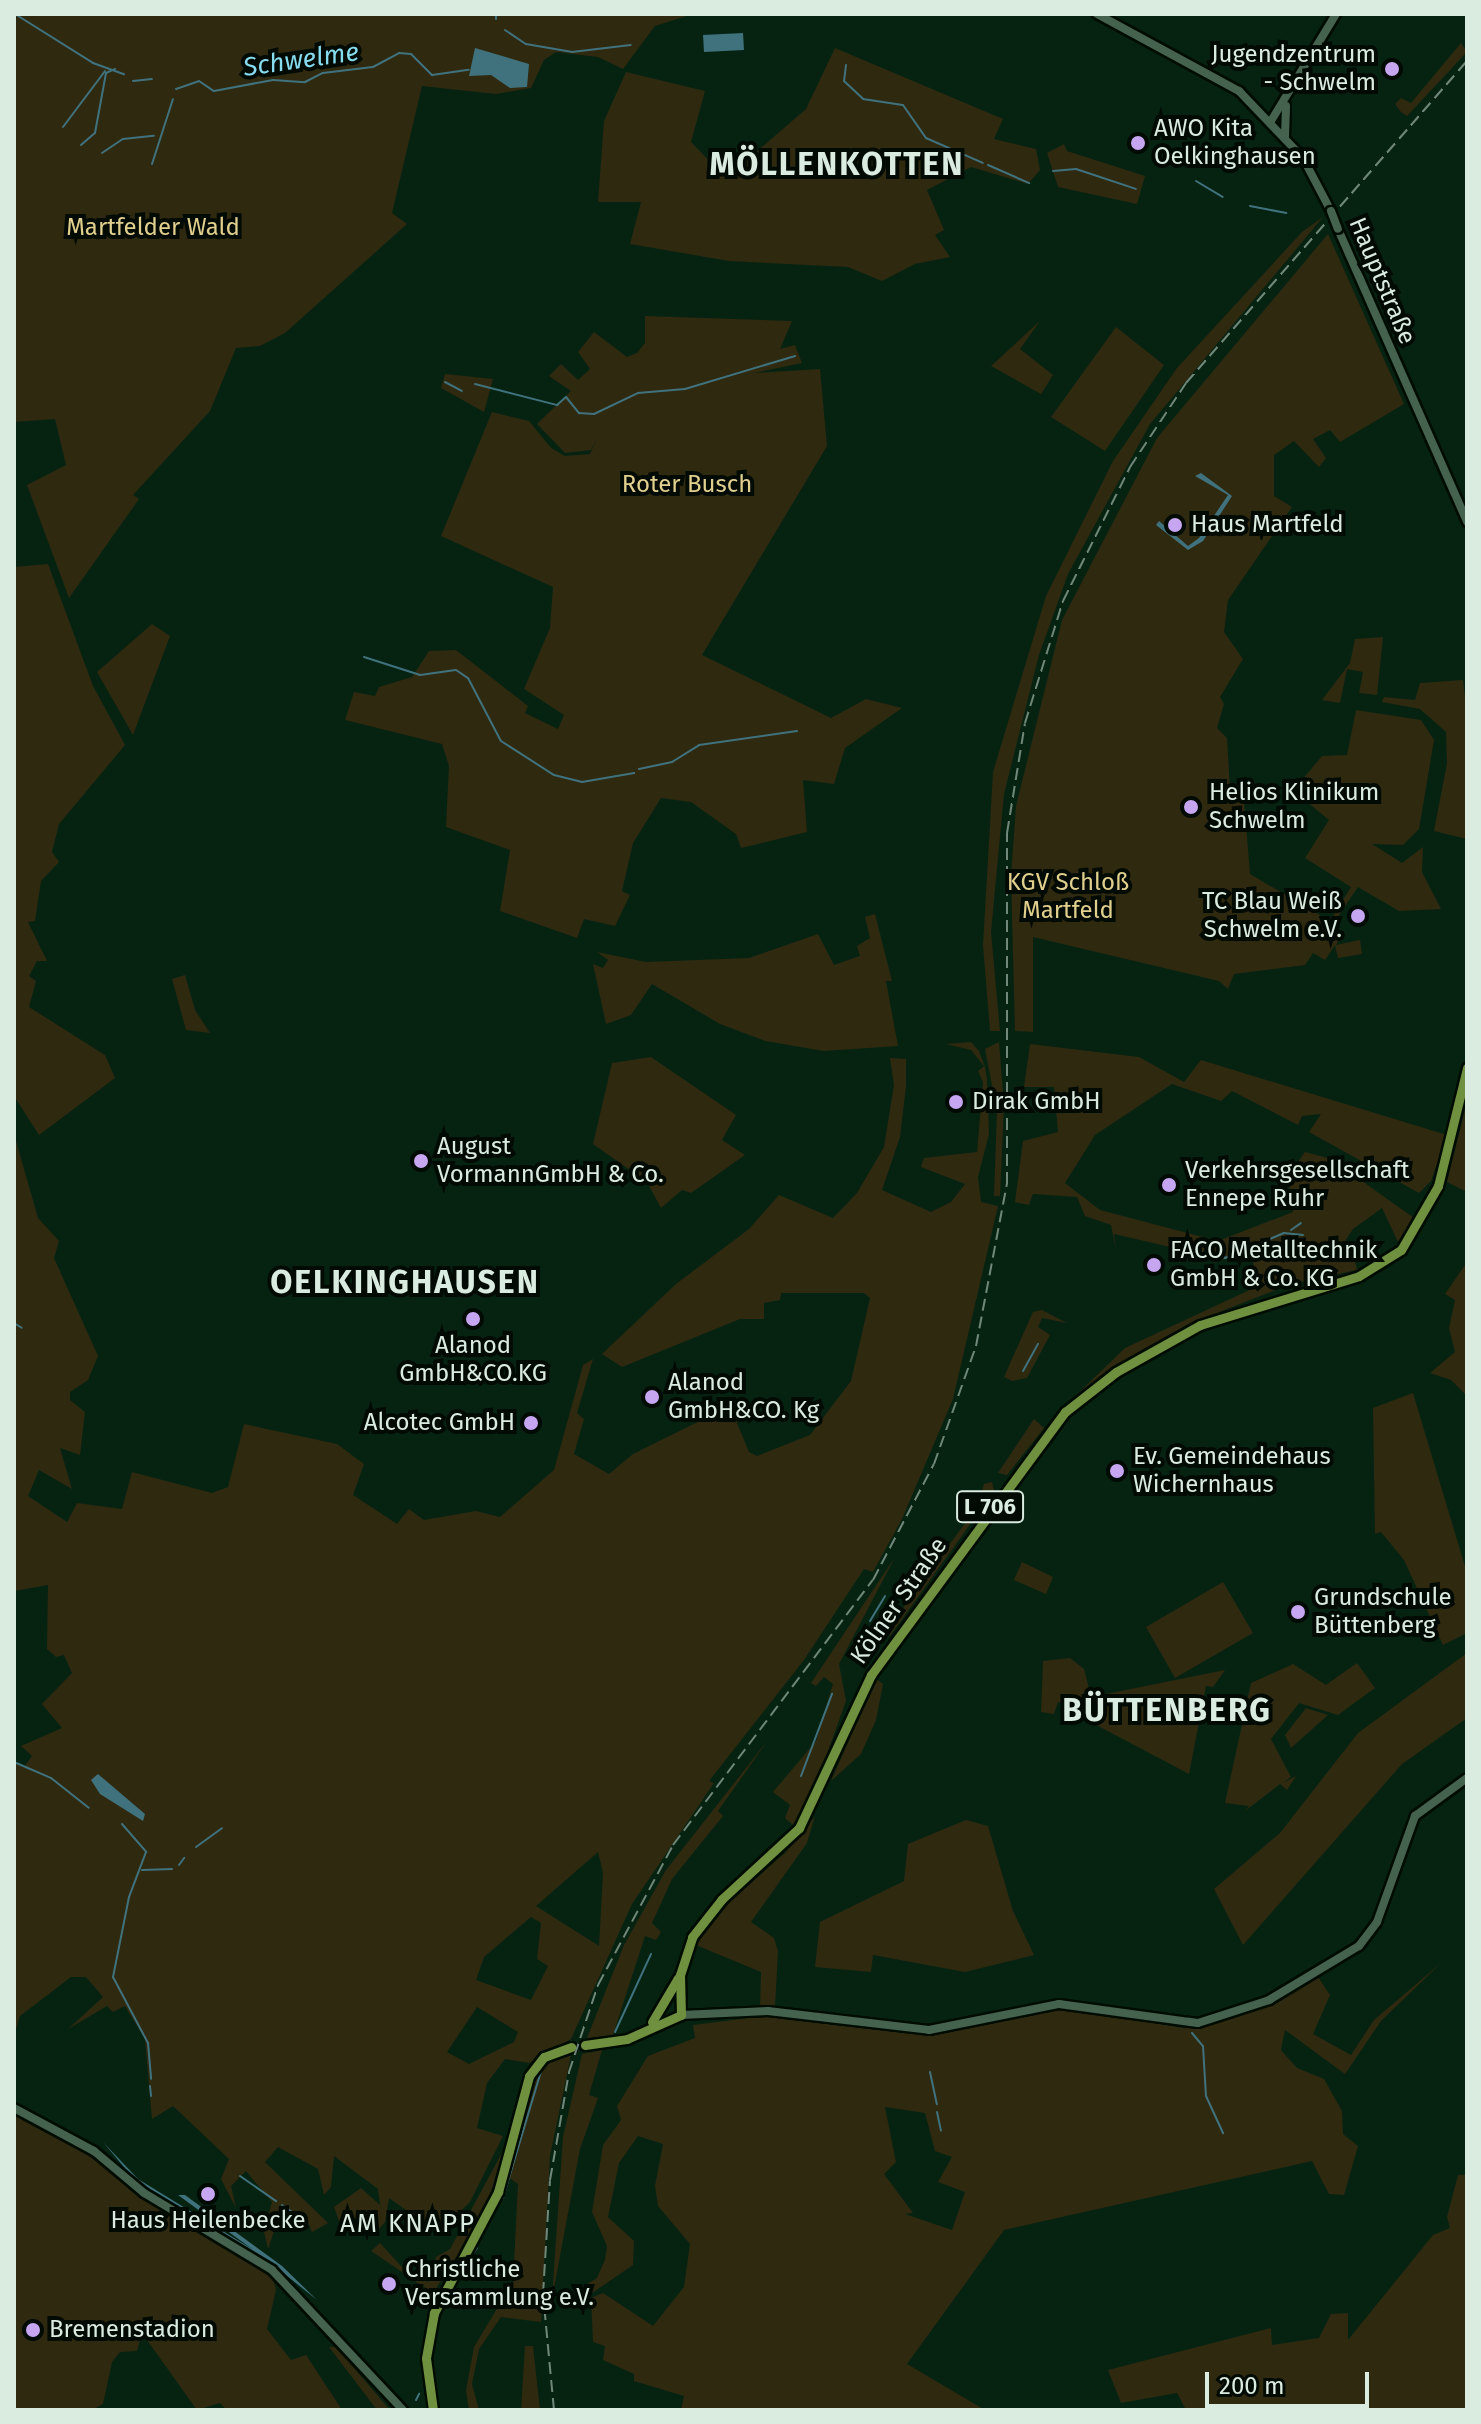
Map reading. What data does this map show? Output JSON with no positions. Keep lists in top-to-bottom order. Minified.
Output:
{"streets":{"main road":["Hauptstraße","L 706","Kölner Straße"]},"districts":["MÖLLENKOTTEN","OELKINGHAUSEN","BÜTTENBERG","AM KNAPP"],"water":["Schwelme"],"parks":["Martfelder Wald","Roter Busch","KGV Schloß Martfeld"],"places":["Jugendzentrum - Schwelm","AWO Kita Oelkinghausen","Haus Martfeld","Helios Klinikum Schwelm","TC Blau Weiß Schwelm e.V.","Dirak GmbH","August VormannGmbH & Co.","Verkehrsgesellschaft Ennepe Ruhr","FACO Metalltechnik GmbH & Co. KG","Alanod GmbH&CO.KG","Alanod GmbH&CO. Kg","Alcotec GmbH","Ev. Gemeindehaus Wichernhaus","Grundschule Büttenberg","Haus Heilenbecke","Christliche Versammlung e.V.","Bremenstadion"],"scale_bar":"200 m"}
